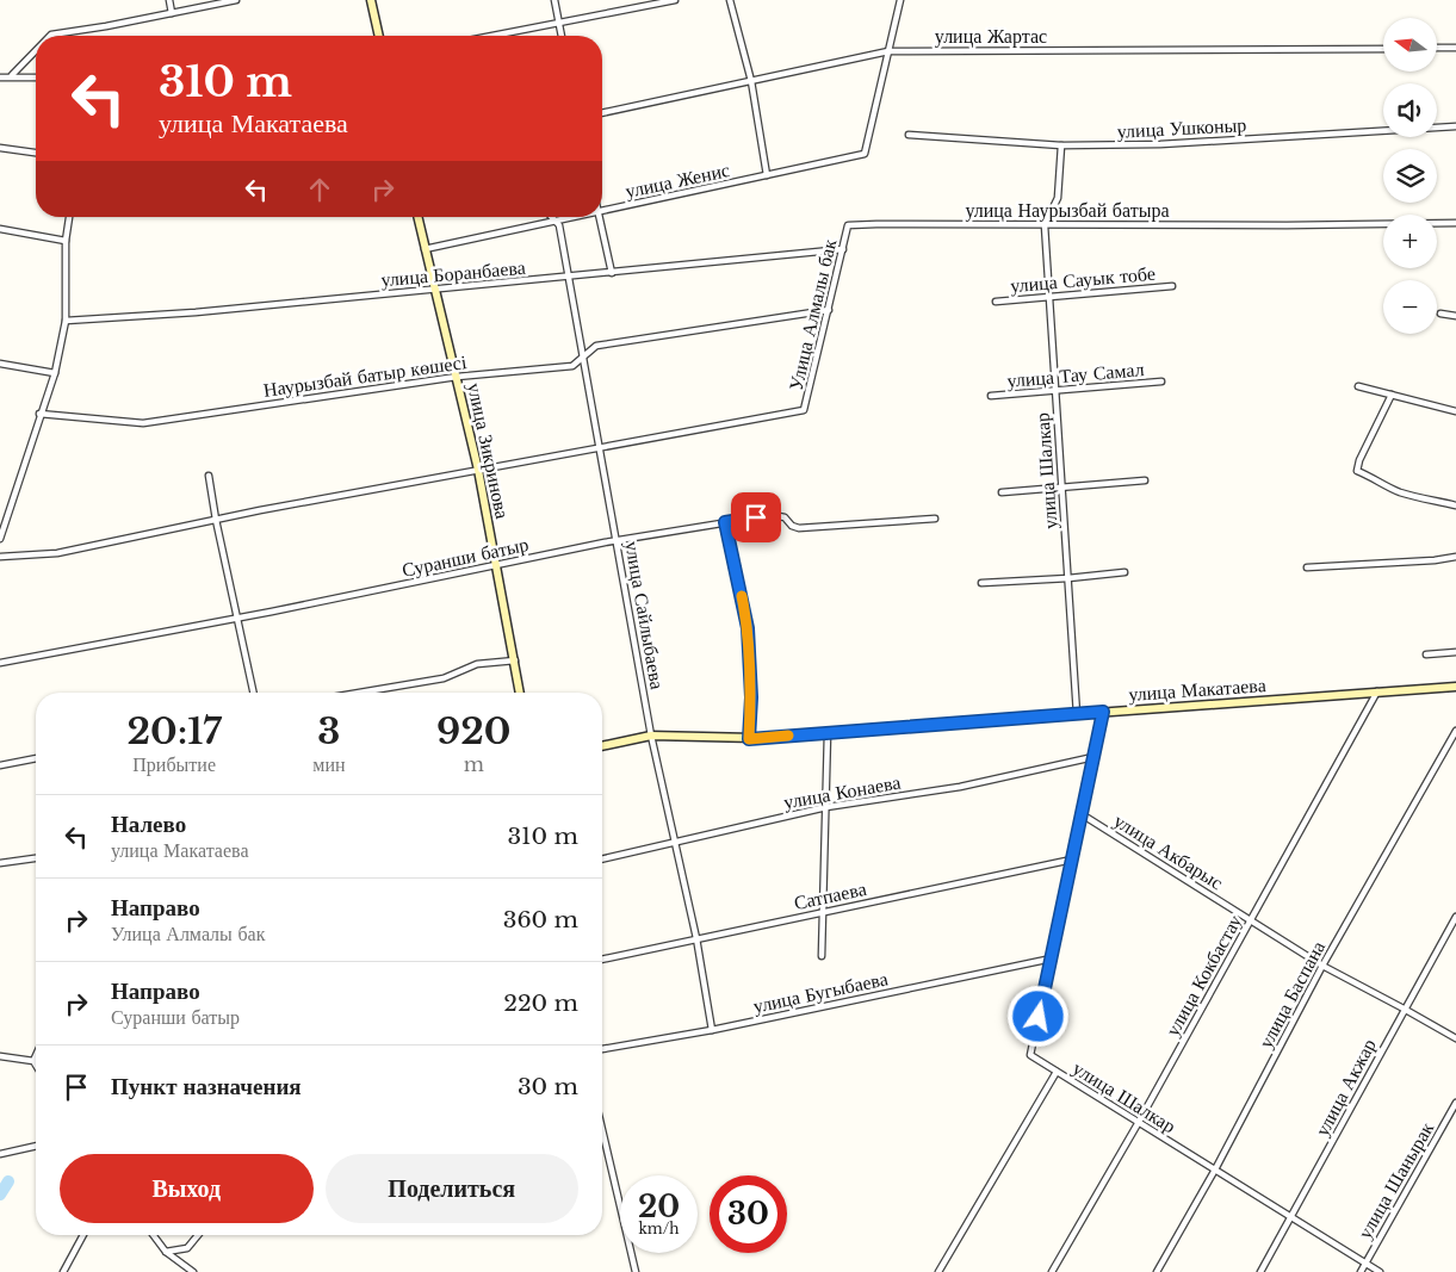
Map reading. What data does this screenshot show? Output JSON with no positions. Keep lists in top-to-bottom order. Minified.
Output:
{"streets":{"street":["улица Жартас","улица Ушконыр","улица Женис","улица Наурызбай батыра","улица Боранбаева","улица Сауык тобе","Улица Алмалы бак","улица Тау Самал","Наурызбай батыр көшесі","улица Зикринова","улица Шалкар","Суранши батыр","улица Сайлыбаева","улица Макатаева","улица Конаева","улица Акбарыс","Сатпаева","улица Кокбастау","улица Бугыбаева","улица Баспана","улица Акжар","улица Шанырак"]},"crossings":[["улица Жартас","улица Женис"],["улица Женис","улица Зикринова"],["улица Женис","улица Сайлыбаева"],["улица Наурызбай батыра","Улица Алмалы бак"],["улица Наурызбай батыра","улица Шалкар"],["улица Боранбаева","Улица Алмалы бак"],["улица Боранбаева","улица Зикринова"],["улица Боранбаева","улица Сайлыбаева"],["улица Сауык тобе","улица Шалкар"],["Улица Алмалы бак","Наурызбай батыр көшесі"],["Улица Алмалы бак","улица Сайлыбаева"],["улица Тау Самал","улица Шалкар"],["Наурызбай батыр көшесі","улица Зикринова"],["Наурызбай батыр көшесі","улица Сайлыбаева"],["улица Зикринова","Суранши батыр"],["улица Шалкар","улица Макатаева"],["улица Шалкар","улица Конаева"],["улица Шалкар","улица Акбарыс"],["улица Шалкар","Сатпаева"],["улица Шалкар","улица Кокбастау"],["улица Шалкар","улица Бугыбаева"],["улица Шалкар","улица Баспана"],["улица Шалкар","улица Акжар"],["улица Шалкар","улица Шанырак"],["Суранши батыр","улица Сайлыбаева"],["улица Сайлыбаева","улица Макатаева"],["улица Сайлыбаева","улица Конаева"],["улица Сайлыбаева","Сатпаева"],["улица Сайлыбаева","улица Бугыбаева"],["улица Макатаева","улица Кокбастау"],["улица Акбарыс","улица Кокбастау"],["улица Акбарыс","улица Баспана"],["улица Акбарыс","улица Акжар"]],"north":"left","page":{"map_buttons":["+","−"],"turn":["310 m","улица Макатаева"],"eta":["20:17","Прибытие","3","мин","920","m"],"list":[{"name":"Налево","note":"улица Макатаева","value":"310 m"},{"name":"Направо","note":"Улица Алмалы бак","value":"360 m"},{"name":"Направо","note":"Суранши батыр","value":"220 m"},{"name":"Пункт назначения","value":"30 m"}],"buttons":["Выход","Поделиться"],"speed":"20 km/h","limit":"30"}}
